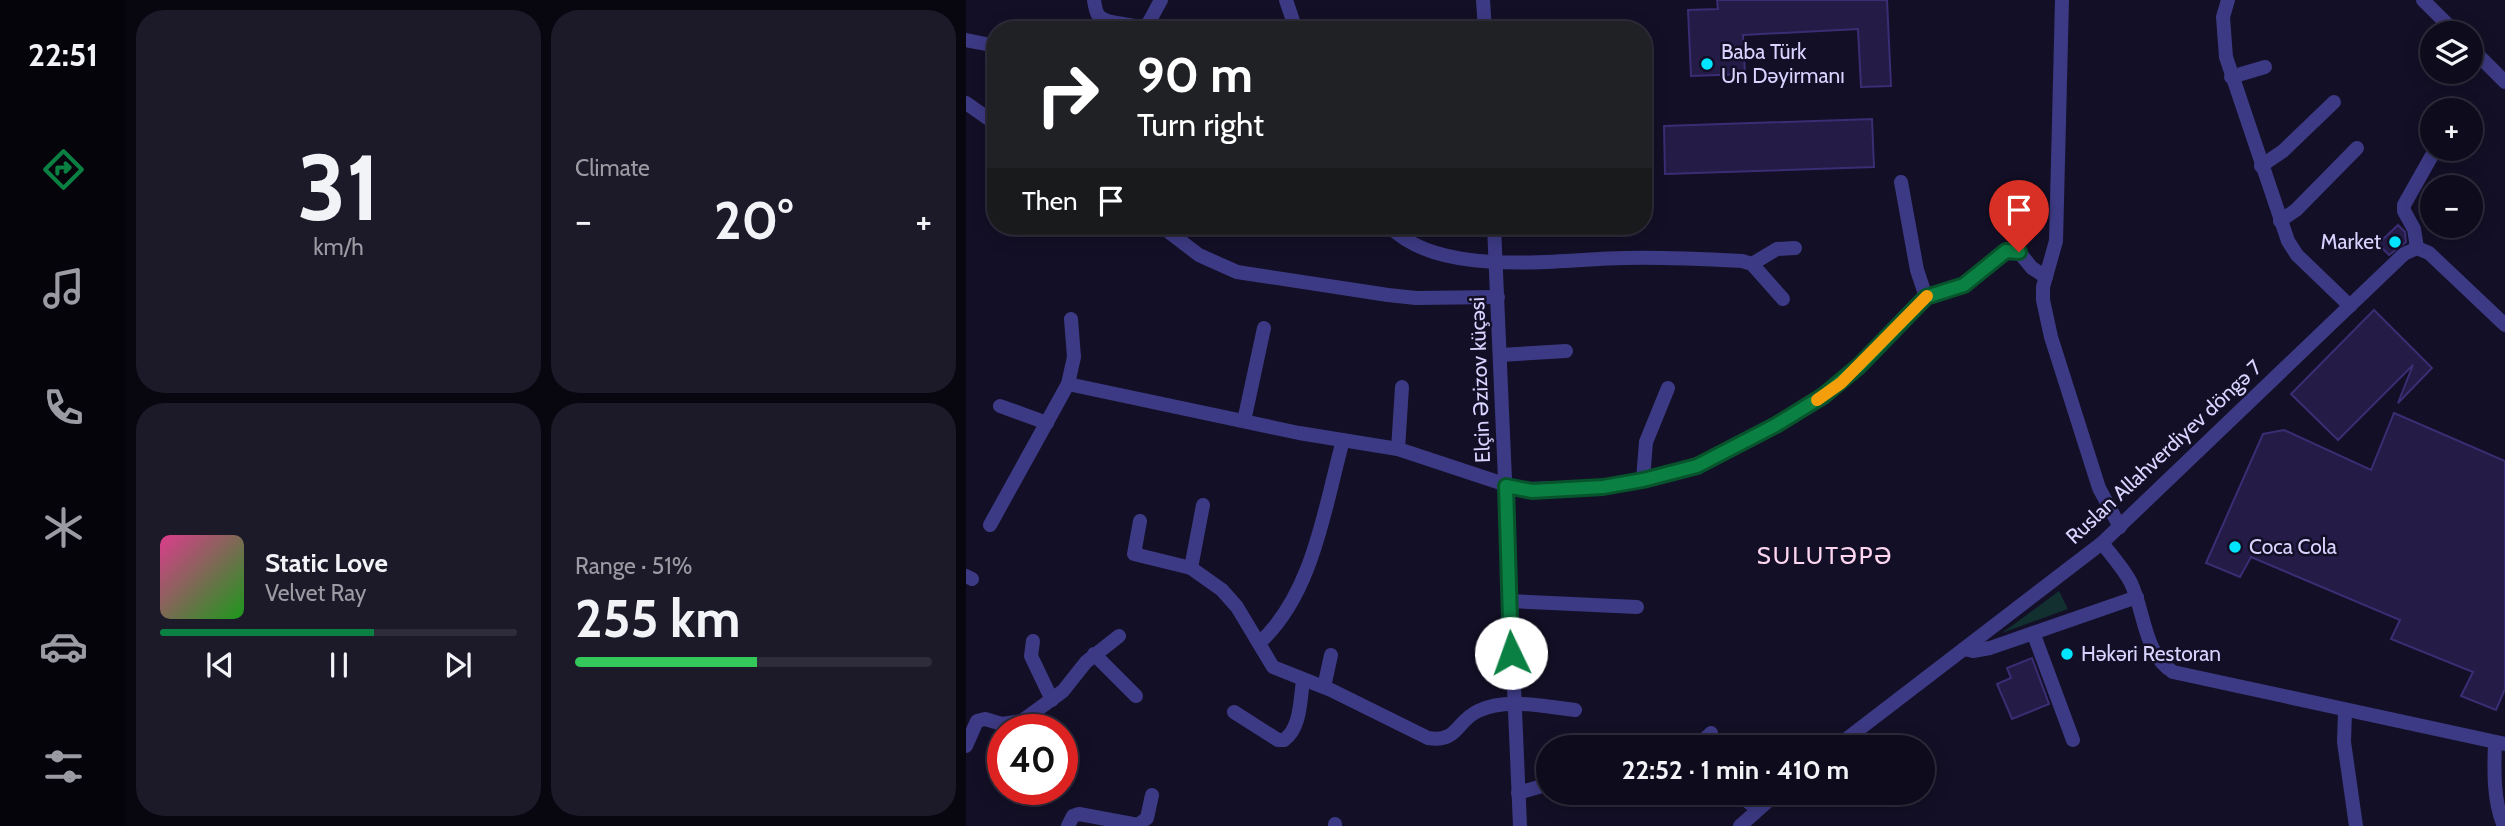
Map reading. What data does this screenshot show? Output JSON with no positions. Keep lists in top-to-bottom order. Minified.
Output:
{"streets":{"street":["Elçin Əzizov küçəsi","Ruslan Allahverdiyev döngə 7"]},"districts":["SULUTƏPƏ"],"places":["Baba Türk Un Dəyirmanı","Market","Coca Cola","Həkəri Restoran"],"page":{"tabs":"22:51","tile":[["31","km/h"],"Climate",["Range · 51%","255 km"]],"map_buttons":["+","−"],"turn":["90 m","Turn right"],"then":"Then","heat":["−","20°","+"],"song":["Static Love","Velvet Ray"],"limit":"40","trip":"22:52 · 1 min · 410 m"}}
